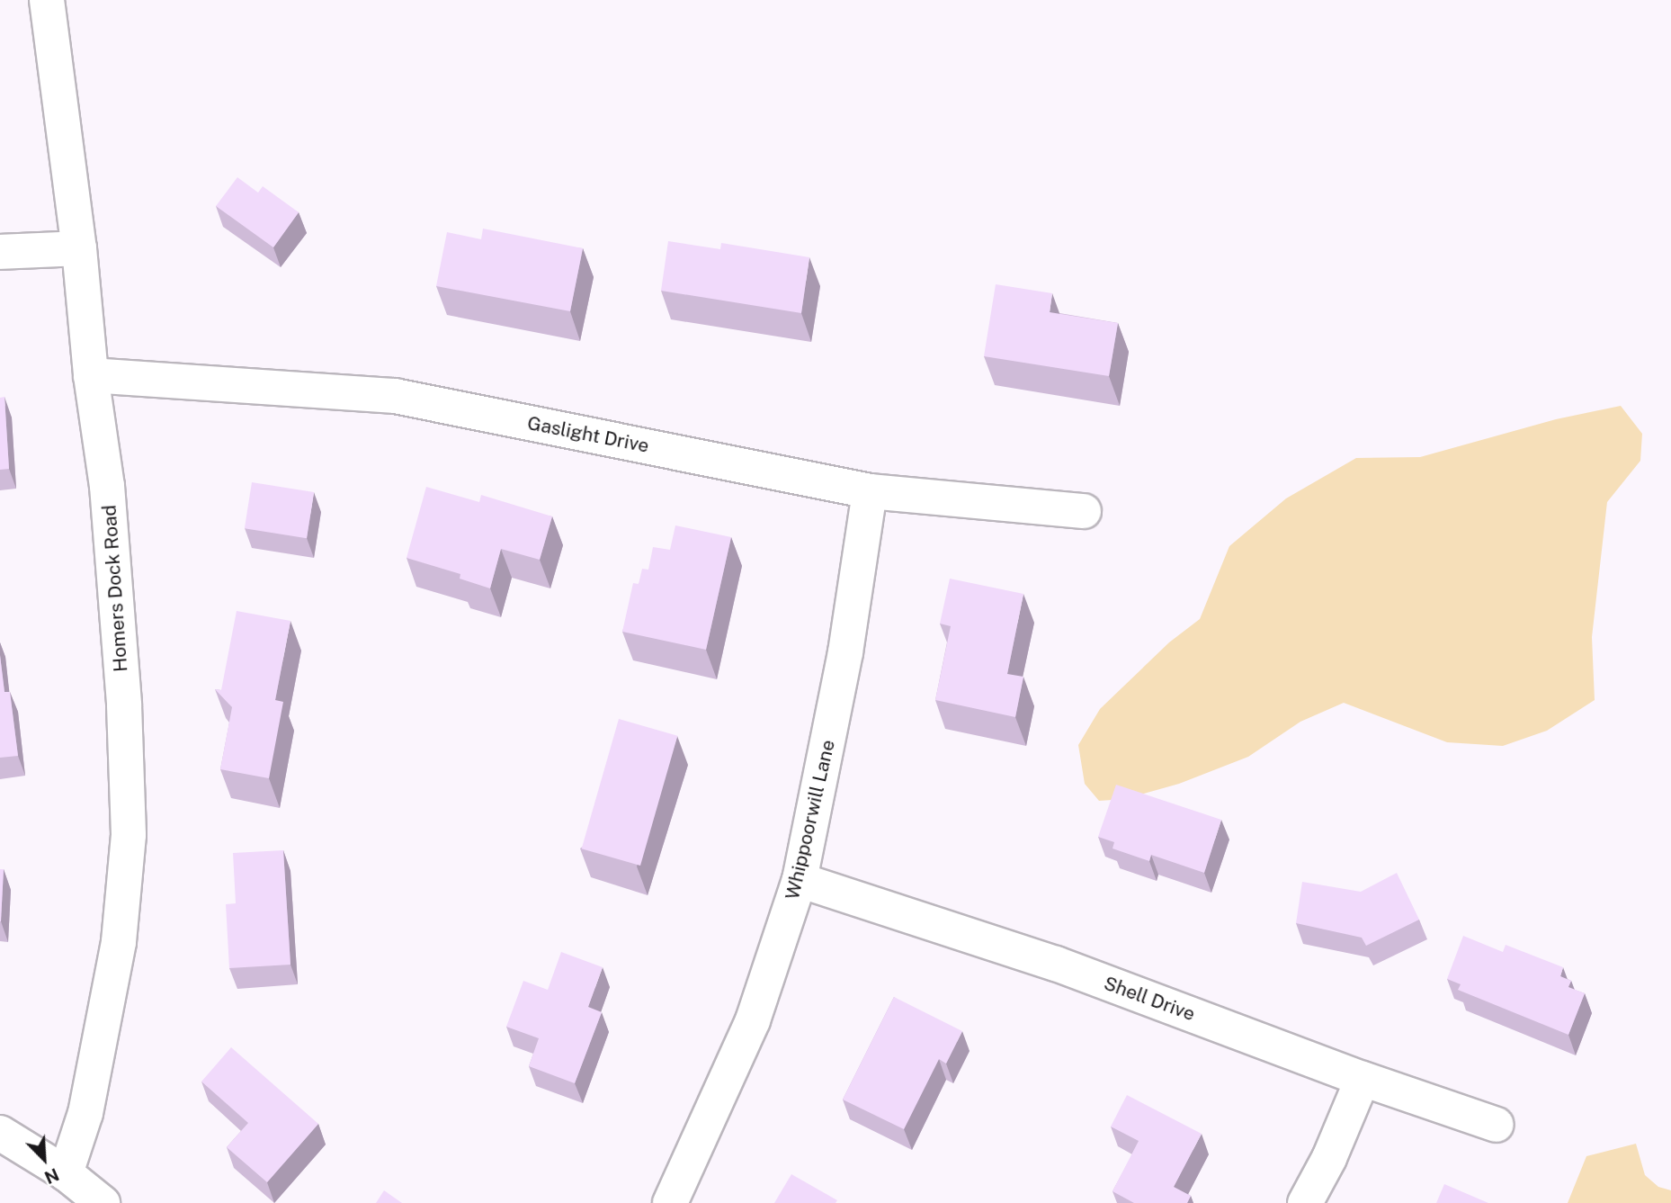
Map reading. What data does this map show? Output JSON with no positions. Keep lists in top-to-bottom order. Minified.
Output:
{"streets":{"street":["Gaslight Drive","Homers Dock Road","Whippoorwill Lane","Shell Drive"]},"crossings":[["Gaslight Drive","Homers Dock Road"],["Gaslight Drive","Whippoorwill Lane"],["Whippoorwill Lane","Shell Drive"]],"north":"bottom right"}
